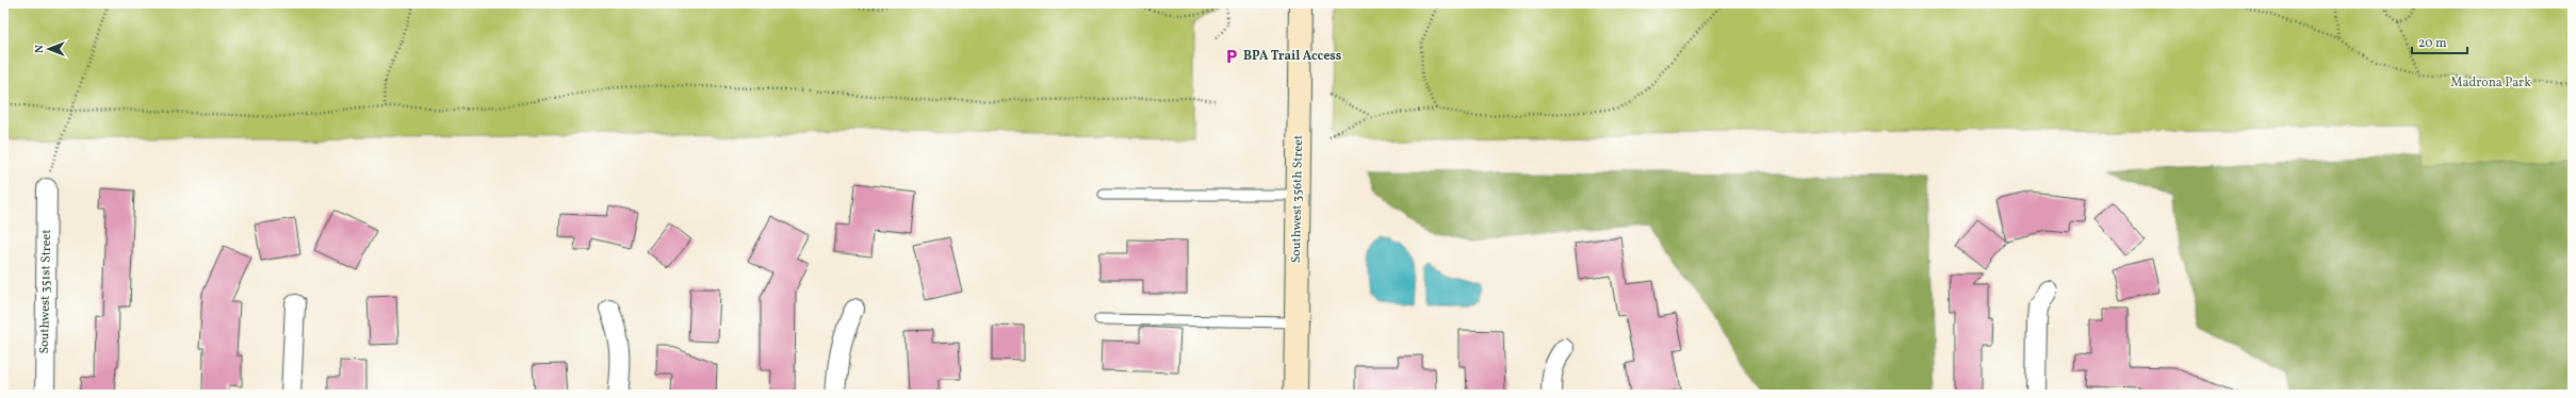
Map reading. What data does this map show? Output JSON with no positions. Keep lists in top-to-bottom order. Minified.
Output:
{"streets":{"main road":["Southwest 356th Street"],"street":["Southwest 351st Street"]},"parks":["Madrona Park"],"places":{"parking":["BPA Trail Access"]},"scale_bar":"20 m","north":"left"}
